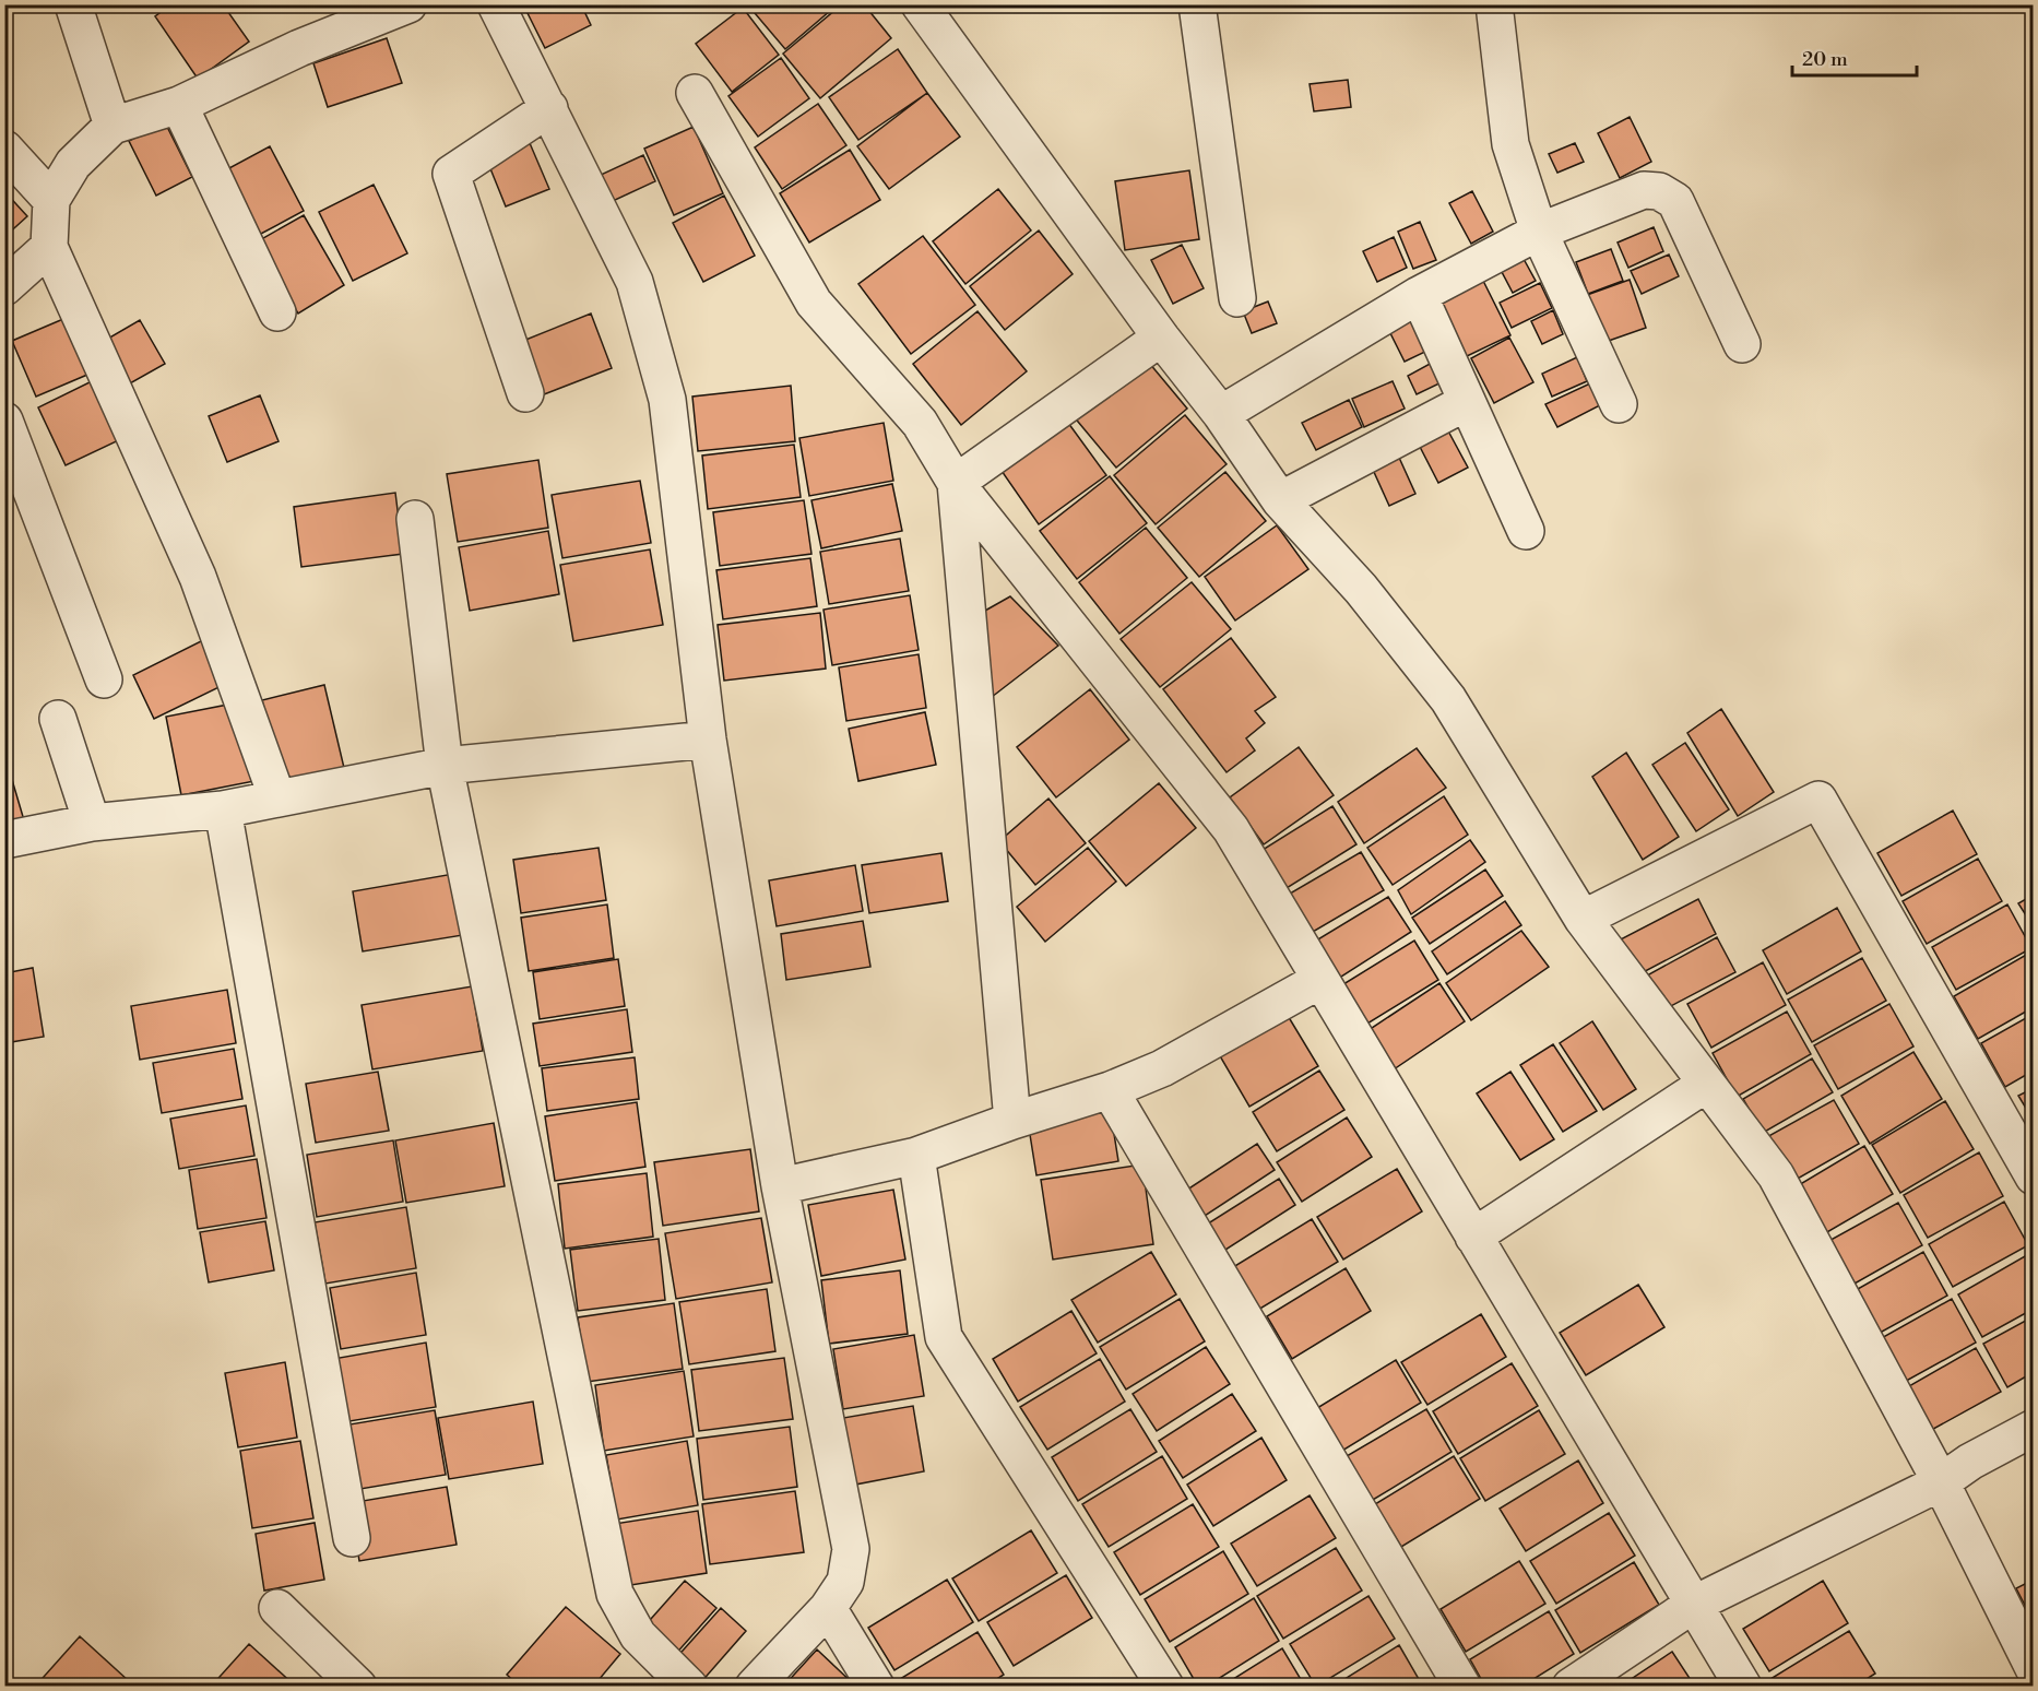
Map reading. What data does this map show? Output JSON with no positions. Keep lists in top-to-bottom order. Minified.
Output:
{"scale_bar":"20 m"}
